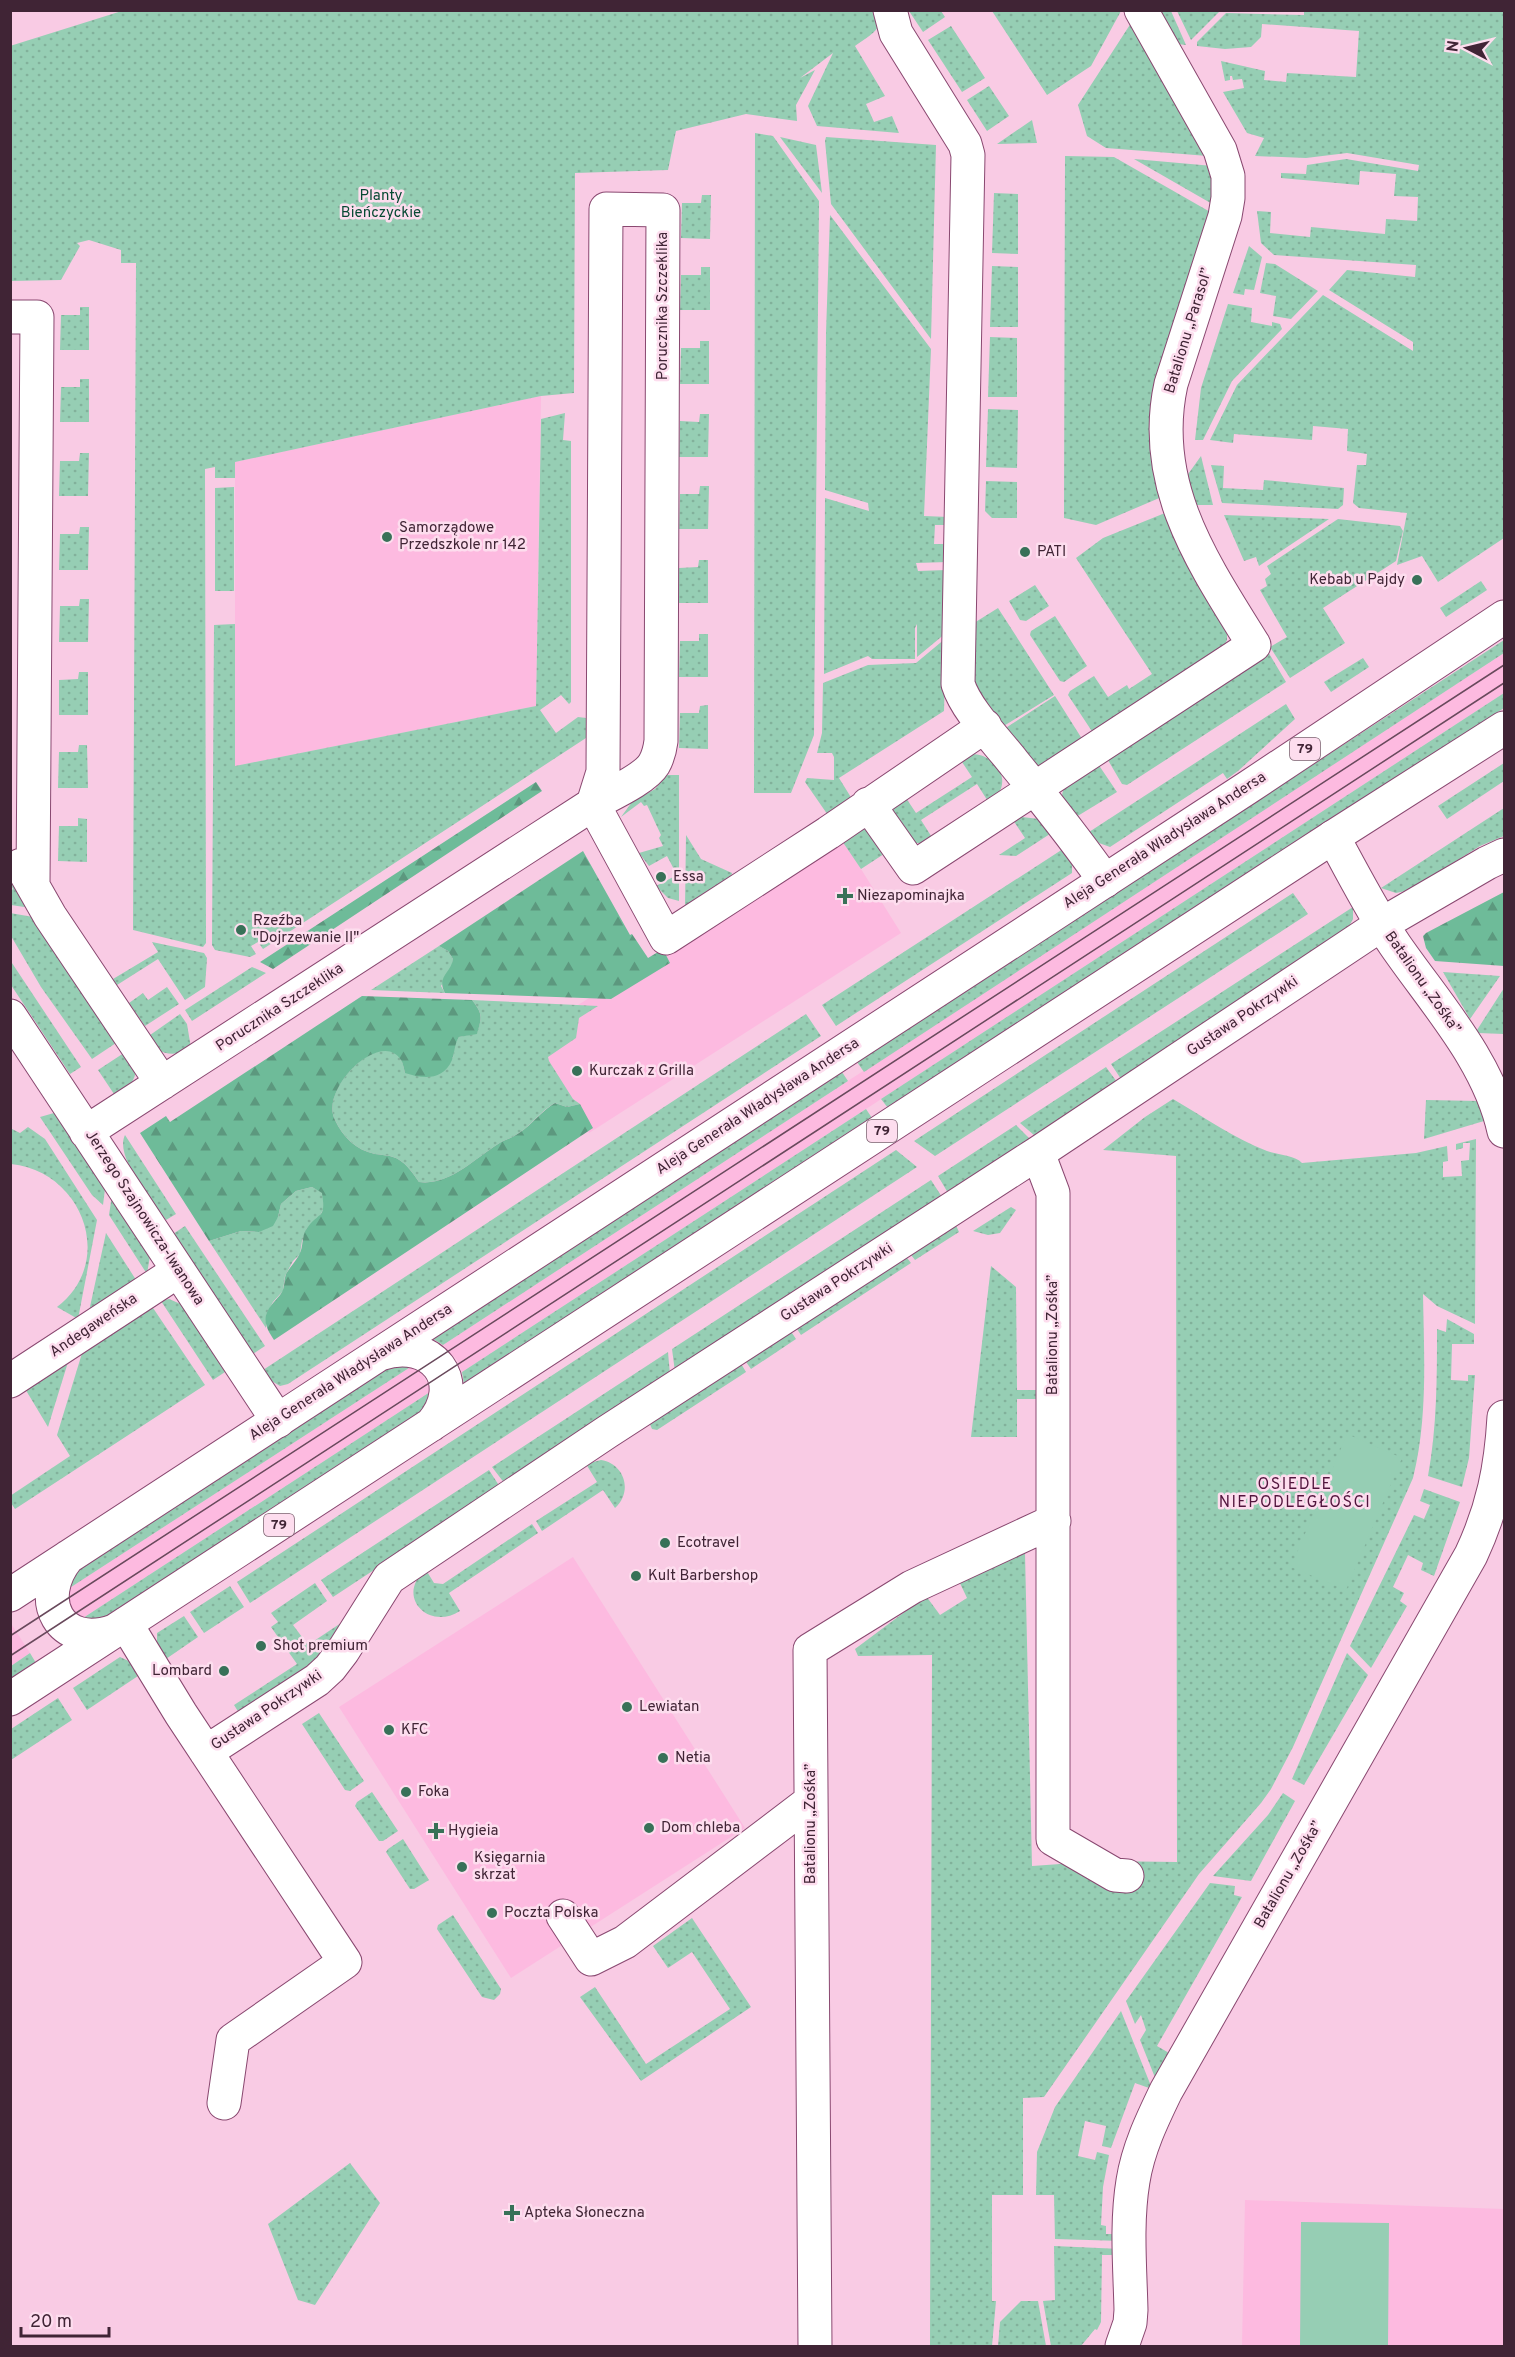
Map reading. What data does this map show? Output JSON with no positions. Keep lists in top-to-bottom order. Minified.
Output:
{"streets":{"street":["Porucznika Szczeklika","Batalionu „Parasol”","79","Aleja Generała Władysława Andersa","Batalionu „Zośka”","Gustawa Pokrzywki","Jerzego Szajnowicza-Iwanowa","Andegaweńska"]},"crossings":[["Porucznika Szczeklika","Jerzego Szajnowicza-Iwanowa"],["79","Batalionu „Zośka”"],["Aleja Generała Władysława Andersa","Jerzego Szajnowicza-Iwanowa"],["Batalionu „Zośka”","Gustawa Pokrzywki"],["Jerzego Szajnowicza-Iwanowa","Andegaweńska"]],"districts":["OSIEDLE NIEPODLEGŁOŚCI"],"parks":["Planty Bieńczyckie"],"places":{"other":["Samorządowe Przedszkole nr 142","PATI","Kebab u Pajdy","Essa","Rzeźba \"Dojrzewanie II\"","Kurczak z Grilla","Ecotravel","Kult Barbershop","Shot premium","Lombard","Lewiatan","KFC","Netia","Foka","Dom chleba","Księgarnia skrzat","Poczta Polska"],"health":["Niezapominajka","Hygieia","Apteka Słoneczna"]},"scale_bar":"20 m","north":"left"}
